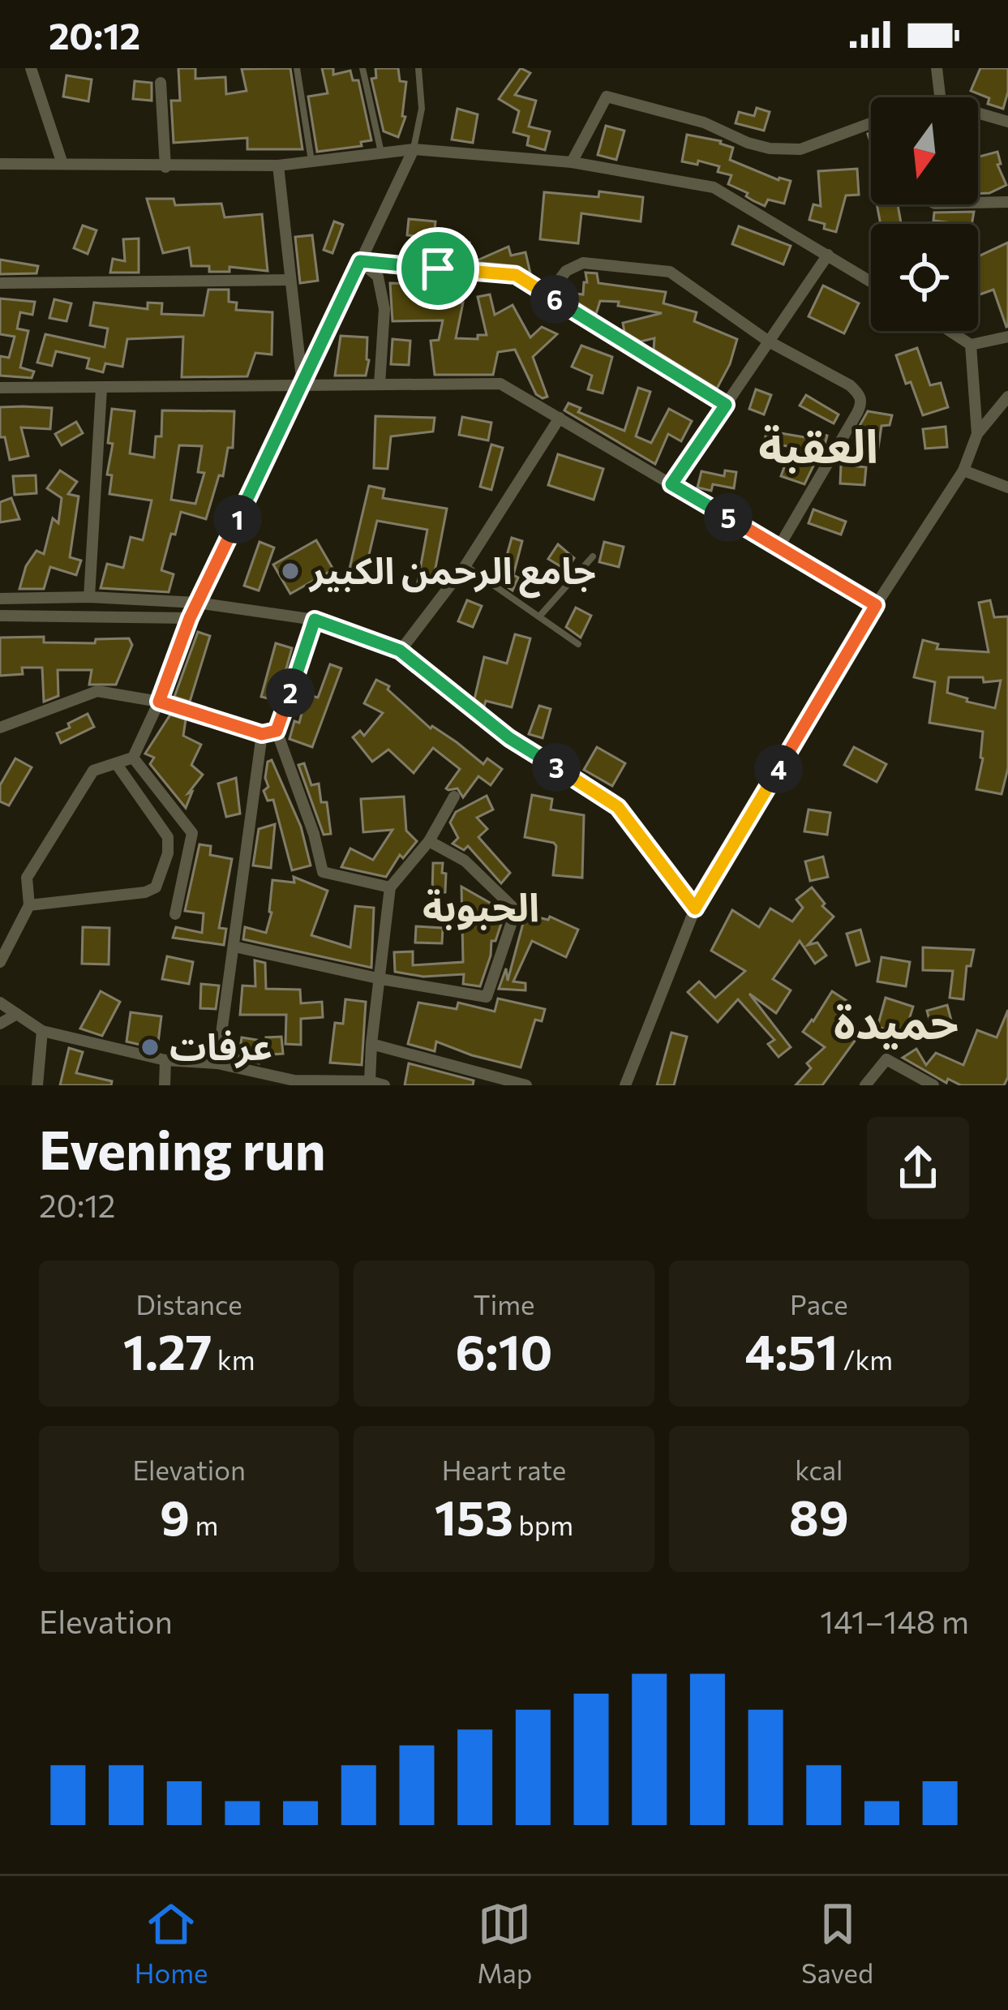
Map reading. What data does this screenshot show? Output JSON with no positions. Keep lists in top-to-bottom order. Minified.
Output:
{"districts":["العقبة","الحبوبة","حميدة"],"places":["جامع الرحمن الكبير","عرفات"],"north":"bottom","page":{"status":"20:12","pins":["6","5","1","2","3","4"],"heading":["Evening run","20:12"],"stats":[["Distance","1.27 km"],["Time","6:10"],["Pace","4:51 /km"],["Elevation","9 m"],["Heart rate","153 bpm"],["kcal","89"]],"chart":["Elevation","141–148 m"],"tabs":["Home","Map","Saved"]}}
